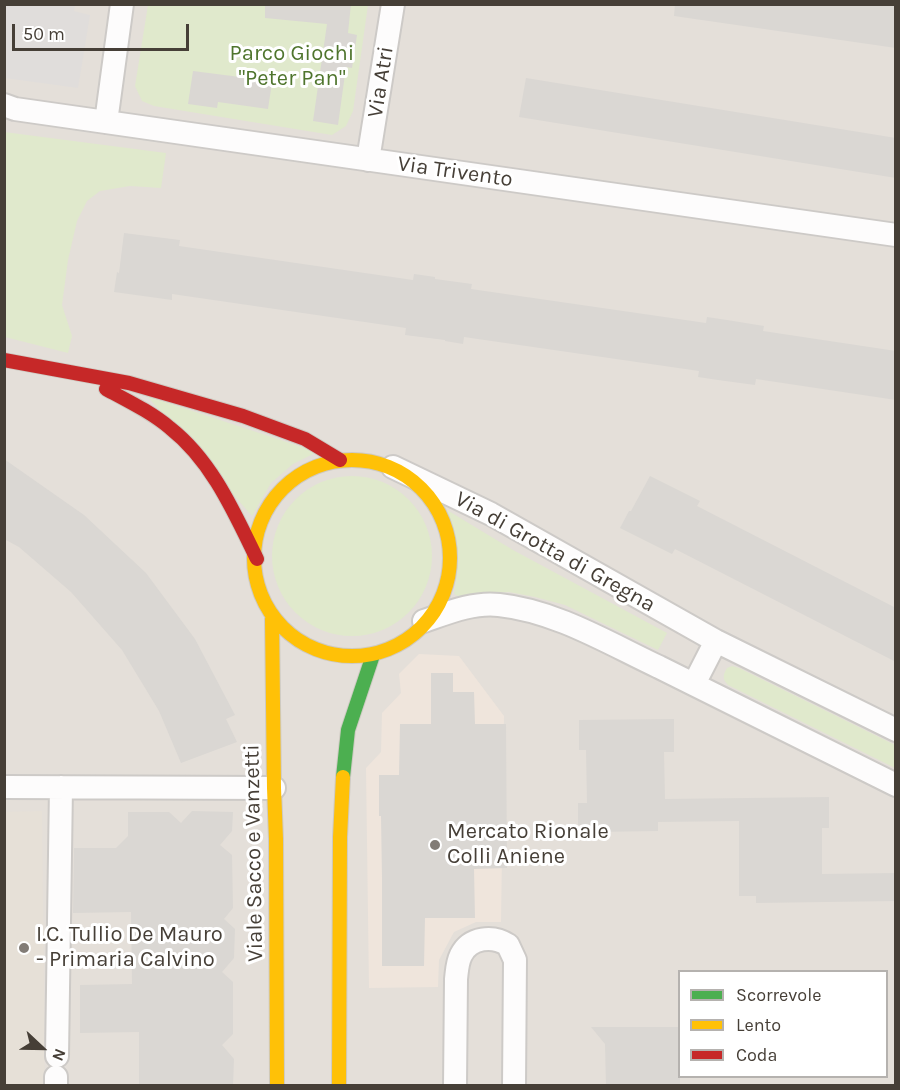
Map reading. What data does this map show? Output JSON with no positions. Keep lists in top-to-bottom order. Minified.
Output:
{"streets":{"street":["Via Atri","Via Trivento","Via di Grotta di Gregna","Viale Sacco e Vanzetti"]},"crossings":[["Via Atri","Via Trivento"],["Via di Grotta di Gregna","Viale Sacco e Vanzetti"]],"parks":["Parco Giochi \"Peter Pan\""],"places":["Mercato Rionale Colli Aniene","I.C. Tullio De Mauro - Primaria Calvino"],"legend":["Scorrevole","Lento","Coda"],"scale_bar":"50 m","north":"right"}
